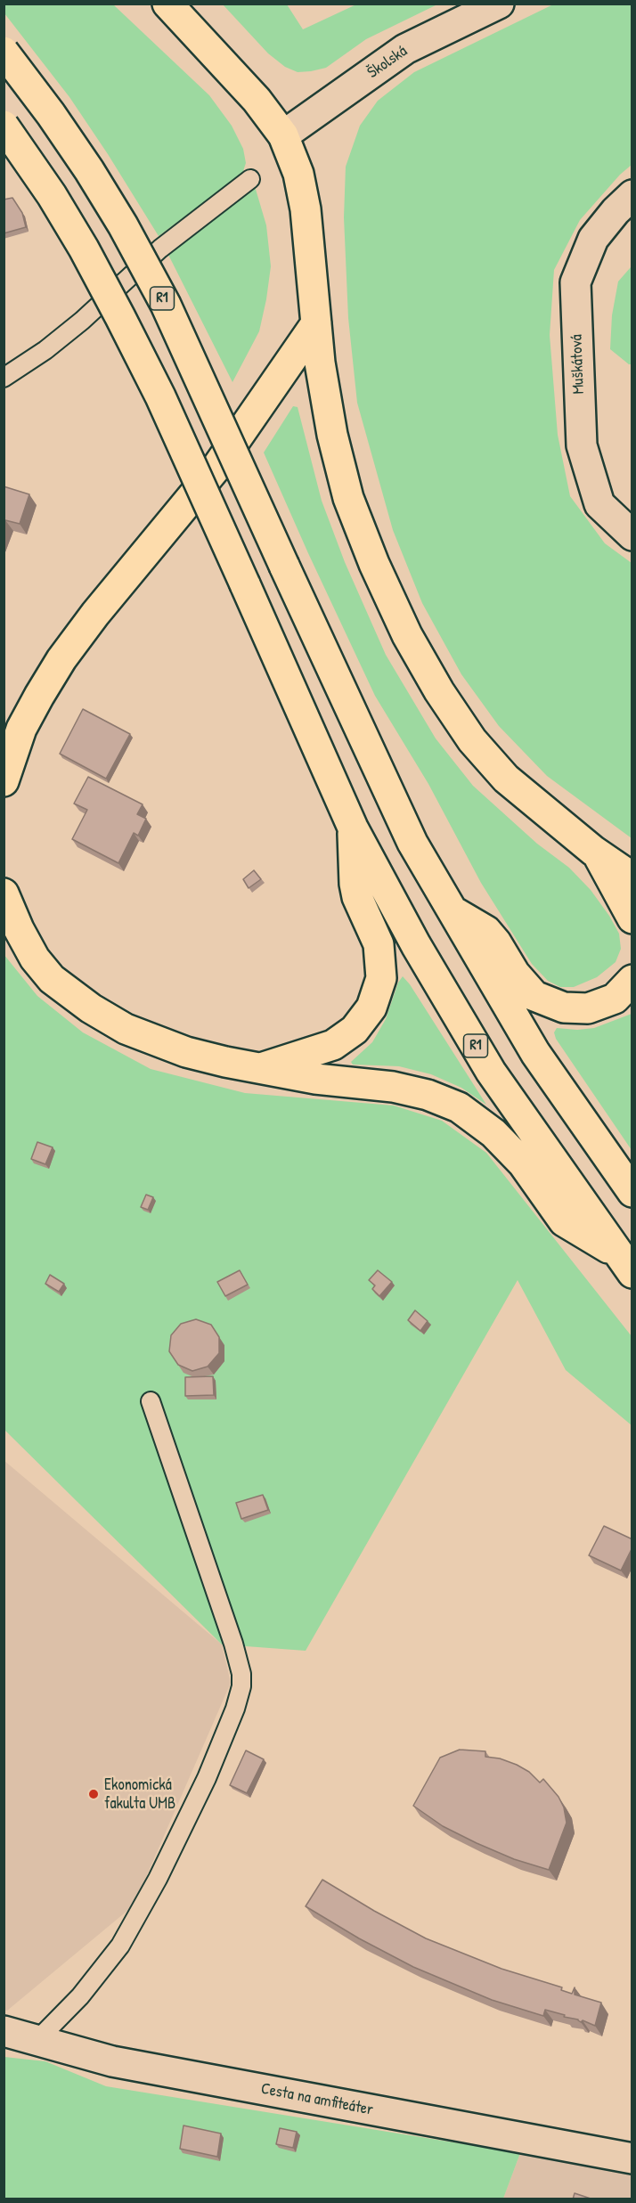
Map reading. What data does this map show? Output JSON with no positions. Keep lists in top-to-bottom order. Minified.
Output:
{"streets":{"highway":["R1"],"street":["Školská","Muškátová","Cesta na amfiteáter"]},"places":["Ekonomická fakulta UMB"]}
